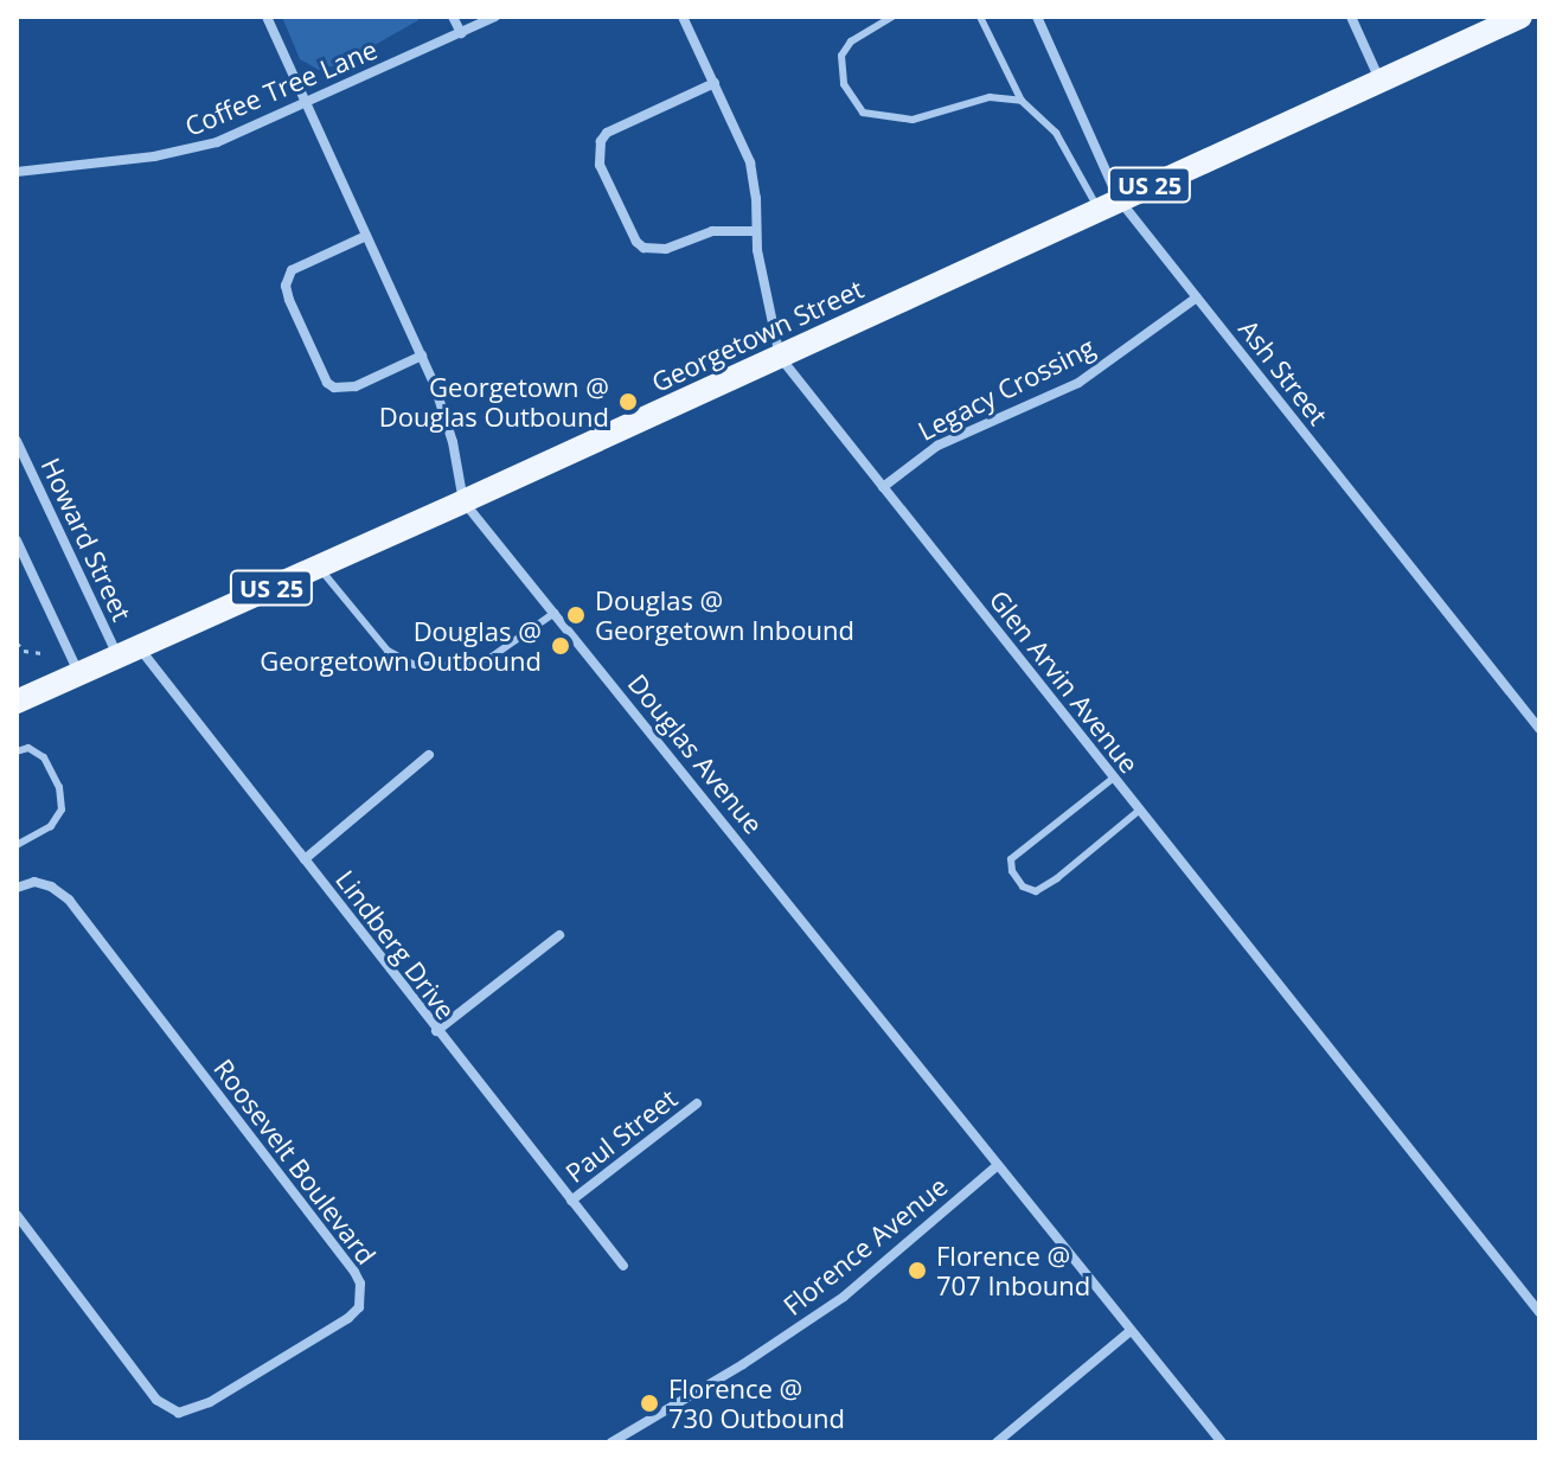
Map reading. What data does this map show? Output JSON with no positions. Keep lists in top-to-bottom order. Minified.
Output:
{"streets":{"main road":["US 25","Georgetown Street"],"street":["Coffee Tree Lane","Ash Street","Legacy Crossing","Howard Street","Glen Arvin Avenue","Douglas Avenue","Lindberg Drive","Paul Street","Roosevelt Boulevard","Florence Avenue"]},"crossings":[["Coffee Tree Lane","Douglas Avenue"],["Georgetown Street","Ash Street"],["Georgetown Street","Howard Street"],["Georgetown Street","Glen Arvin Avenue"],["Georgetown Street","Douglas Avenue"],["Georgetown Street","Lindberg Drive"],["Ash Street","Legacy Crossing"],["Legacy Crossing","Glen Arvin Avenue"],["Howard Street","Lindberg Drive"],["Douglas Avenue","Florence Avenue"],["Lindberg Drive","Paul Street"]],"places":["Georgetown @ Douglas Outbound","Douglas @ Georgetown Inbound","Douglas @ Georgetown Outbound","Florence @ 707 Inbound","Florence @ 730 Outbound"]}
